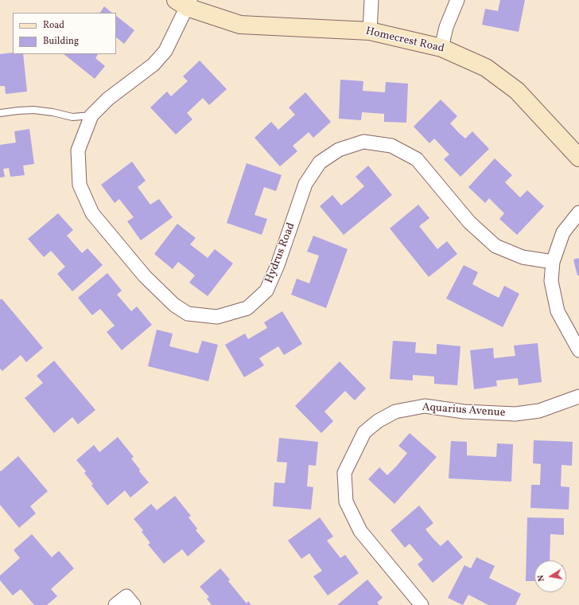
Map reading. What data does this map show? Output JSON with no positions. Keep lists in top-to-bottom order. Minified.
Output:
{"streets":{"street":["Homecrest Road","Hydrus Road","Aquarius Avenue"]},"crossings":[["Homecrest Road","Hydrus Road"]],"legend":["Road","Building"],"north":"left"}
